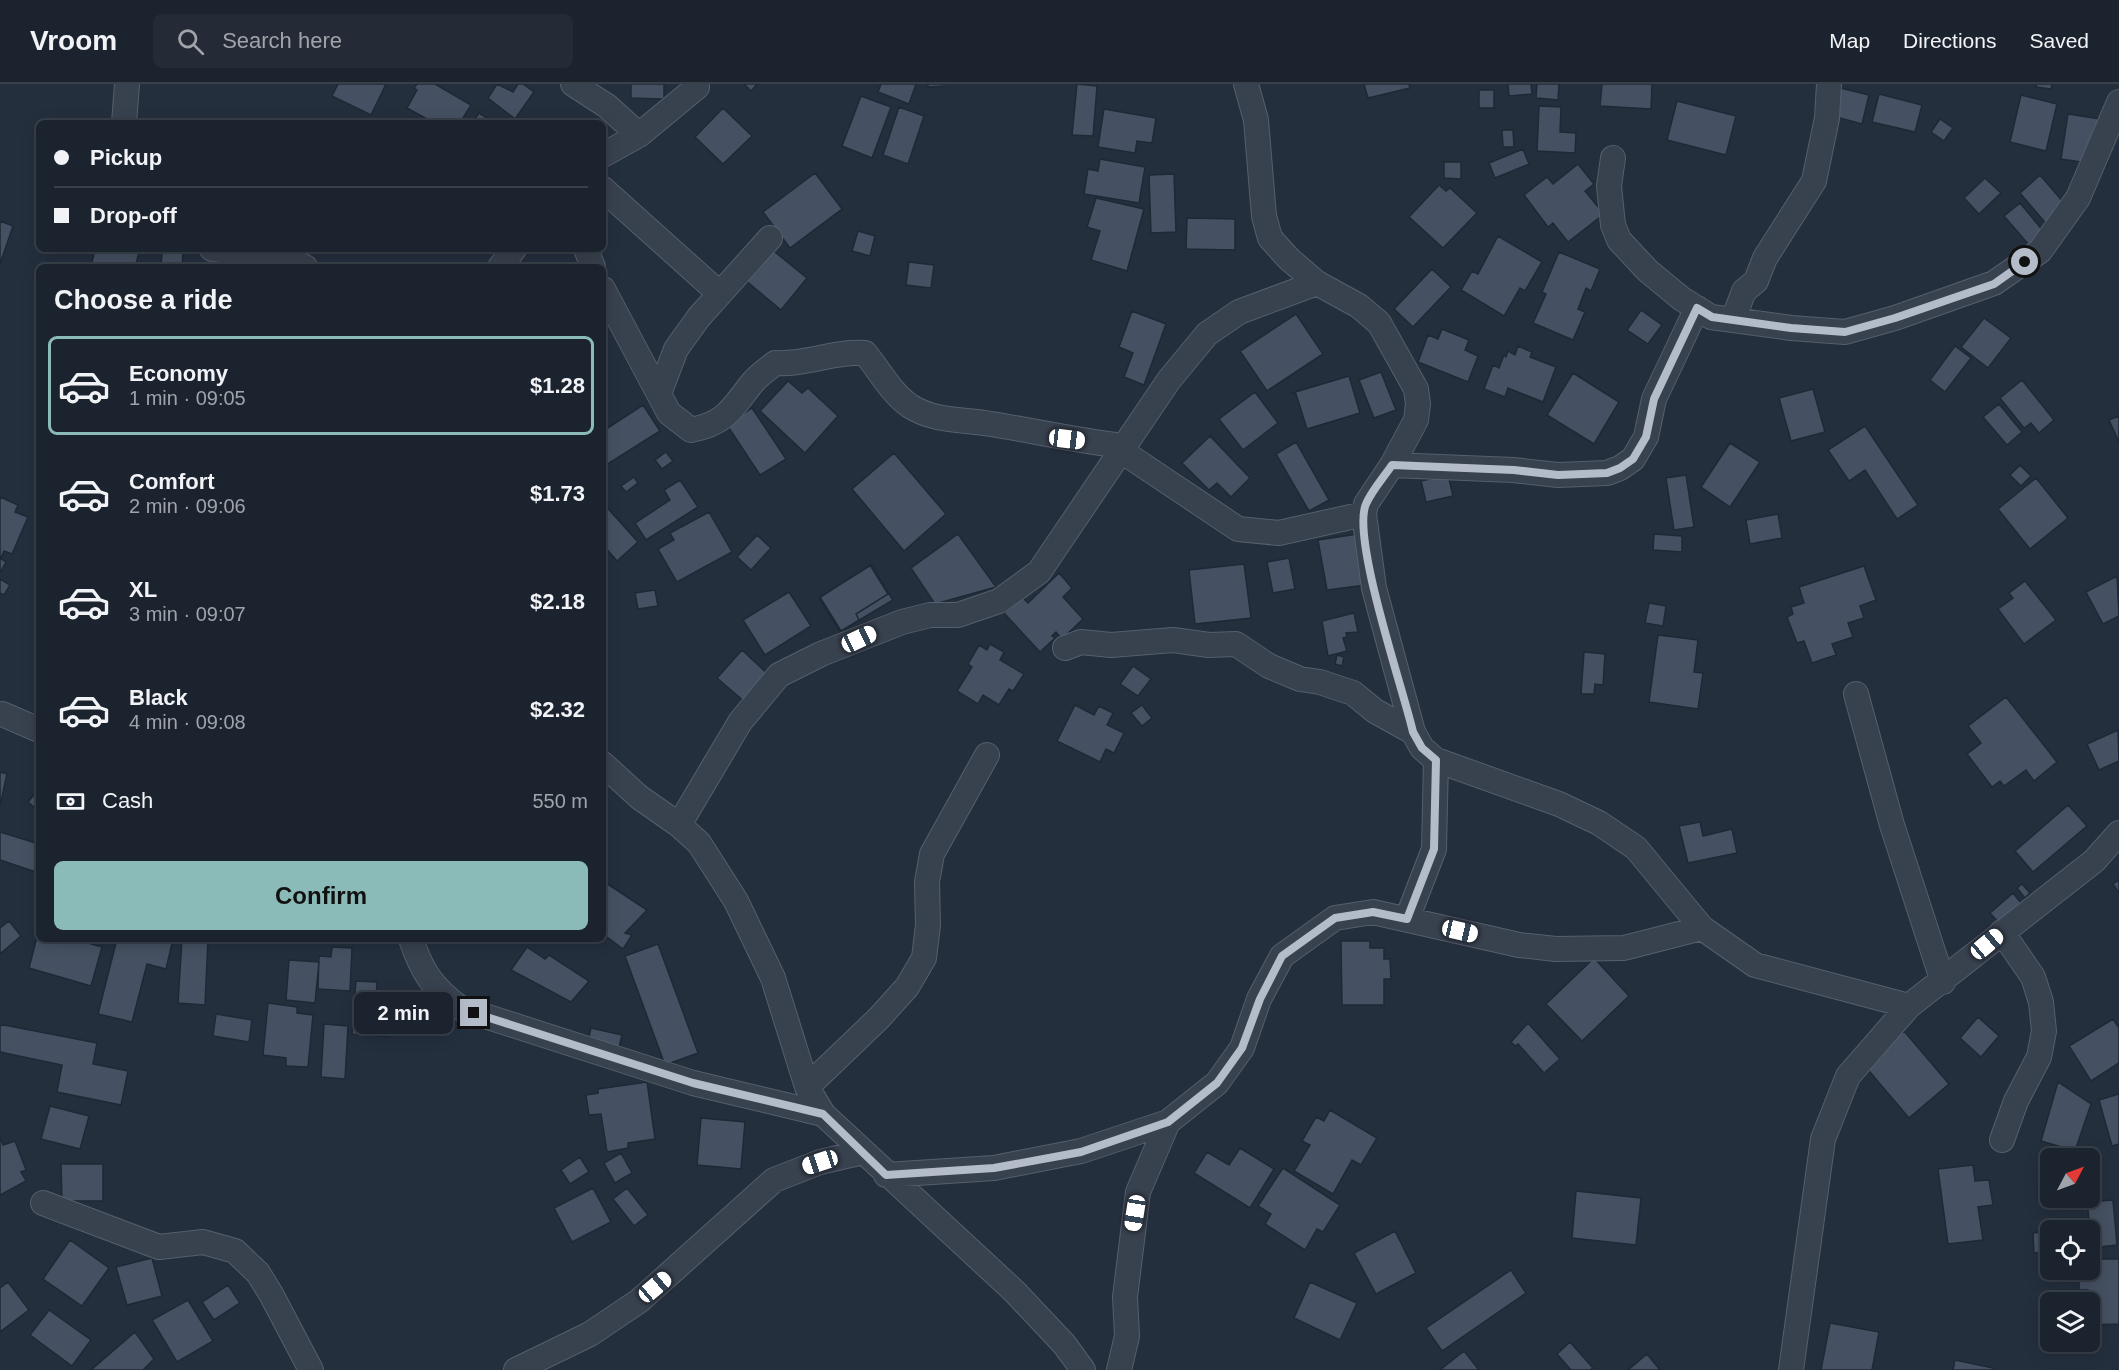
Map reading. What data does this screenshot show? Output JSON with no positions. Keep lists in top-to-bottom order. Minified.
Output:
{"north":"top right","page":{"header":"Vroom","search":"Search here","nav":["Map","Directions","Saved"],"banner":["Pickup","Drop-off"],"heading":"Choose a ride","list":[{"name":"Economy","note":"1 min · 09:05","value":"$1.28"},{"name":"Comfort","note":"2 min · 09:06","value":"$1.73"},{"name":"XL","note":"3 min · 09:07","value":"$2.18"},{"name":"Black","note":"4 min · 09:08","value":"$2.32"}],"pay":["Cash","550 m"],"buttons":"Confirm","bubble":"2 min"}}
